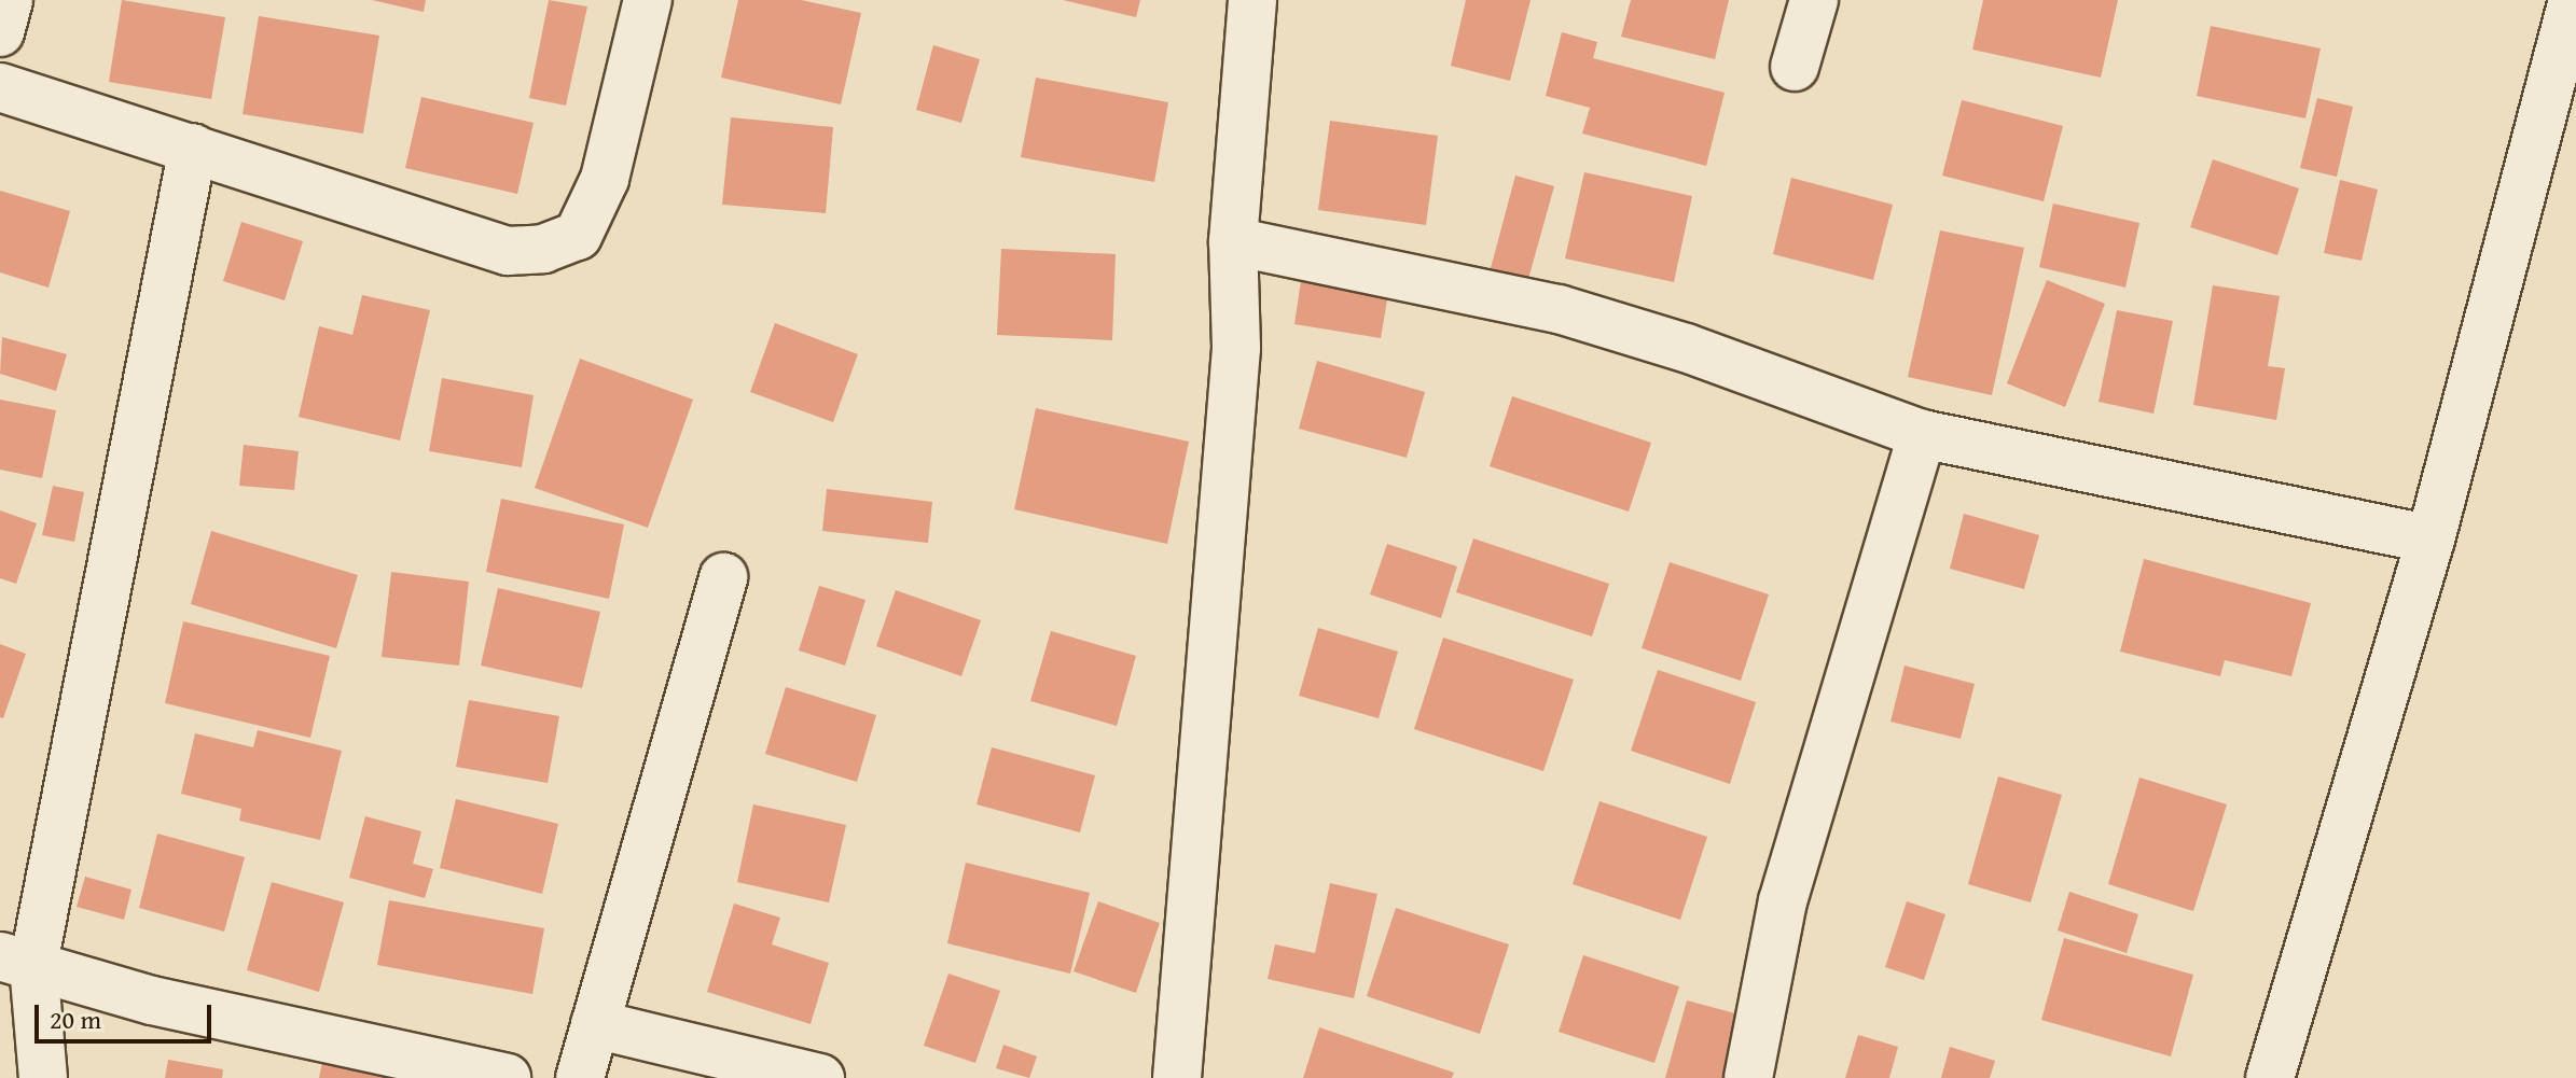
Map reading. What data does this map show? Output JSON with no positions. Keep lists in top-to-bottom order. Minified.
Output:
{"scale_bar":"20 m"}
